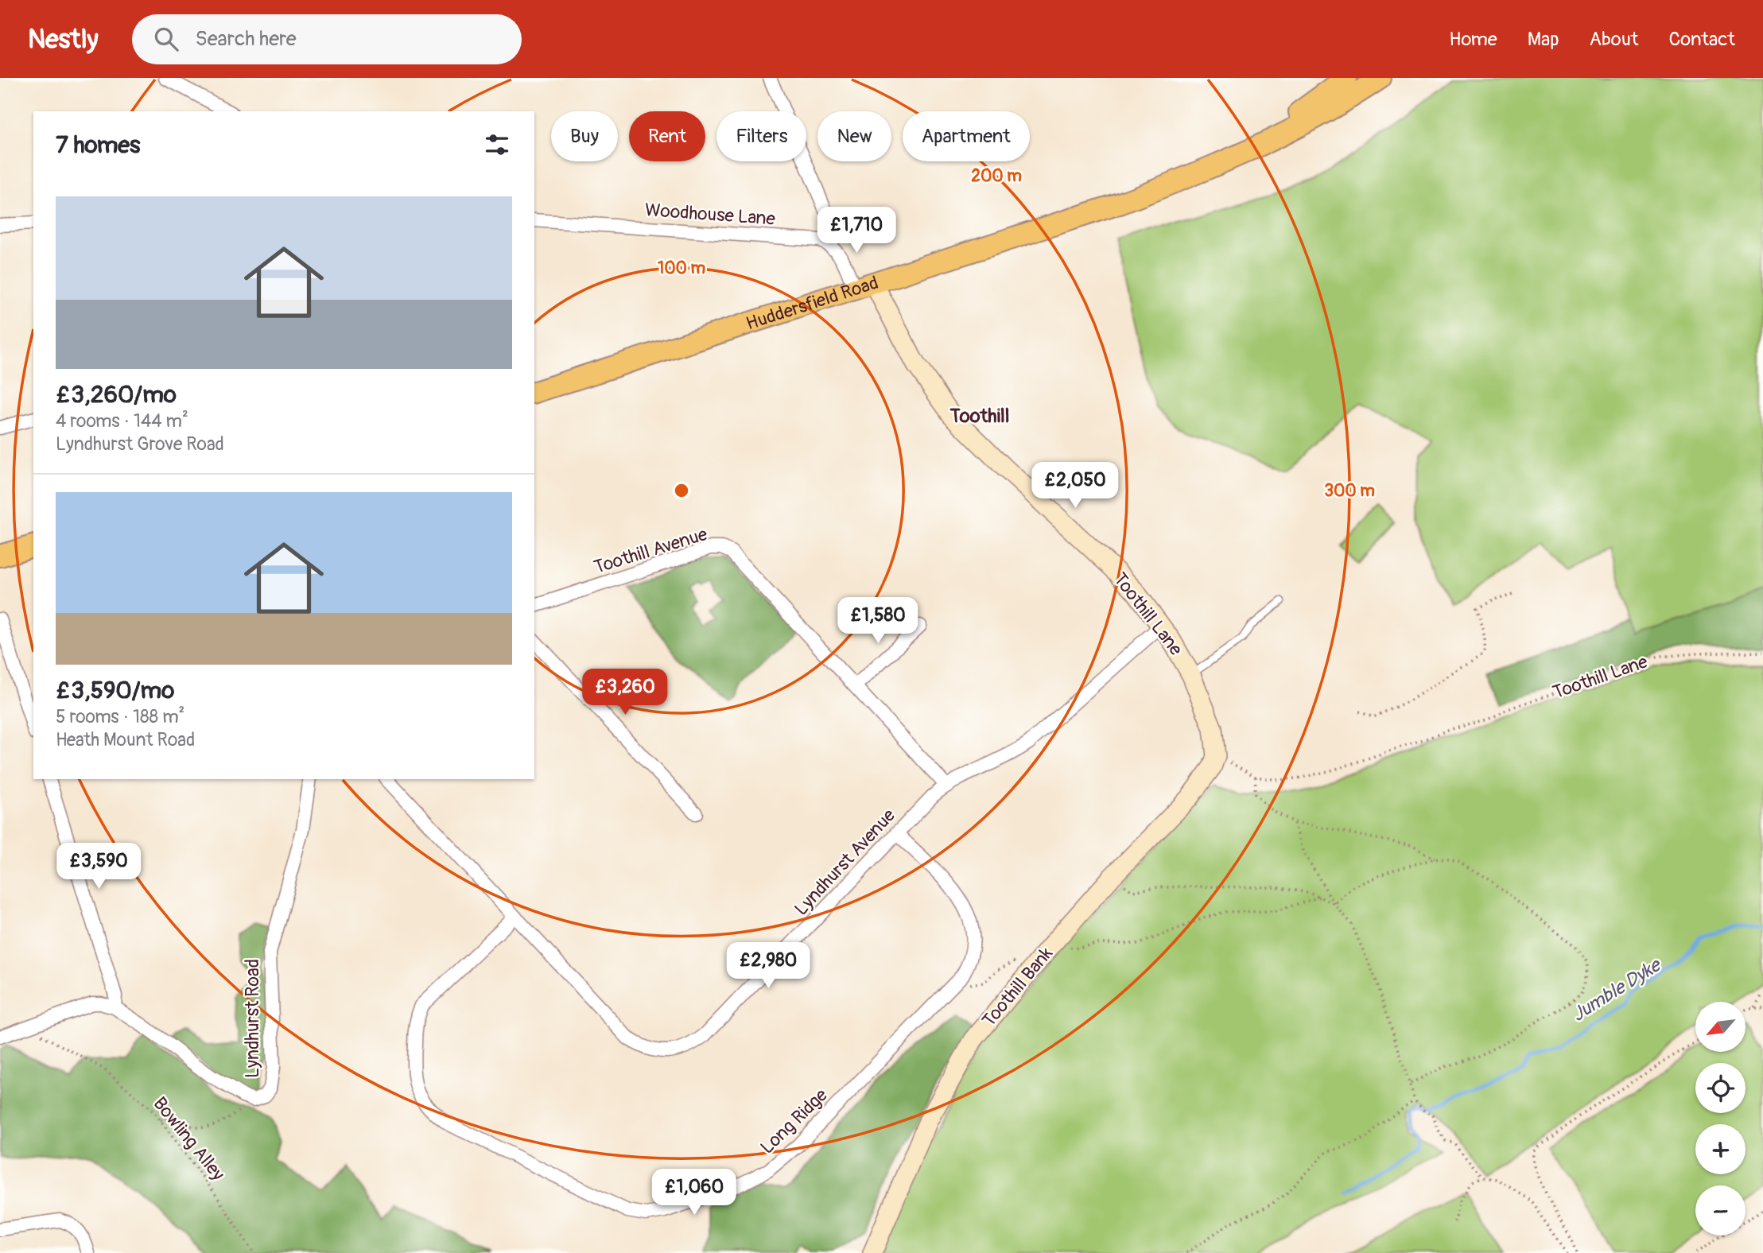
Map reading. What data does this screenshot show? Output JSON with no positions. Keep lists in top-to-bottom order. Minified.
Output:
{"streets":{"main road":["Huddersfield Road"],"street":["Woodhouse Lane","Toothill Avenue","Toothill Lane","Lyndhurst Avenue","Toothill Bank","Lyndhurst Road","Long Ridge"],"path":["Bowling Alley"]},"crossings":[["Huddersfield Road","Toothill Lane"],["Toothill Avenue","Lyndhurst Avenue"],["Toothill Lane","Lyndhurst Avenue"],["Toothill Lane","Toothill Bank"],["Lyndhurst Avenue","Long Ridge"],["Lyndhurst Road","Bowling Alley"]],"districts":["Toothill"],"water":["Jumble Dyke"],"north":"bottom left","page":{"header":"Nestly","search":"Search here","nav":["Home","Map","About","Contact"],"chip":["Buy","Rent","Filters","New","Apartment"],"heading":"7 homes","list":[{"name":"£3,260/mo","note":"4 rooms · 144 m² · Lyndhurst Grove Road"},{"name":"£3,590/mo","note":"5 rooms · 188 m² · Heath Mount Road"}],"price":["£1,710","£2,050","£1,580","£3,260","£3,590","£2,980","£1,060"],"map_buttons":["+","−"]},"rings":["200 m","100 m","300 m"]}
